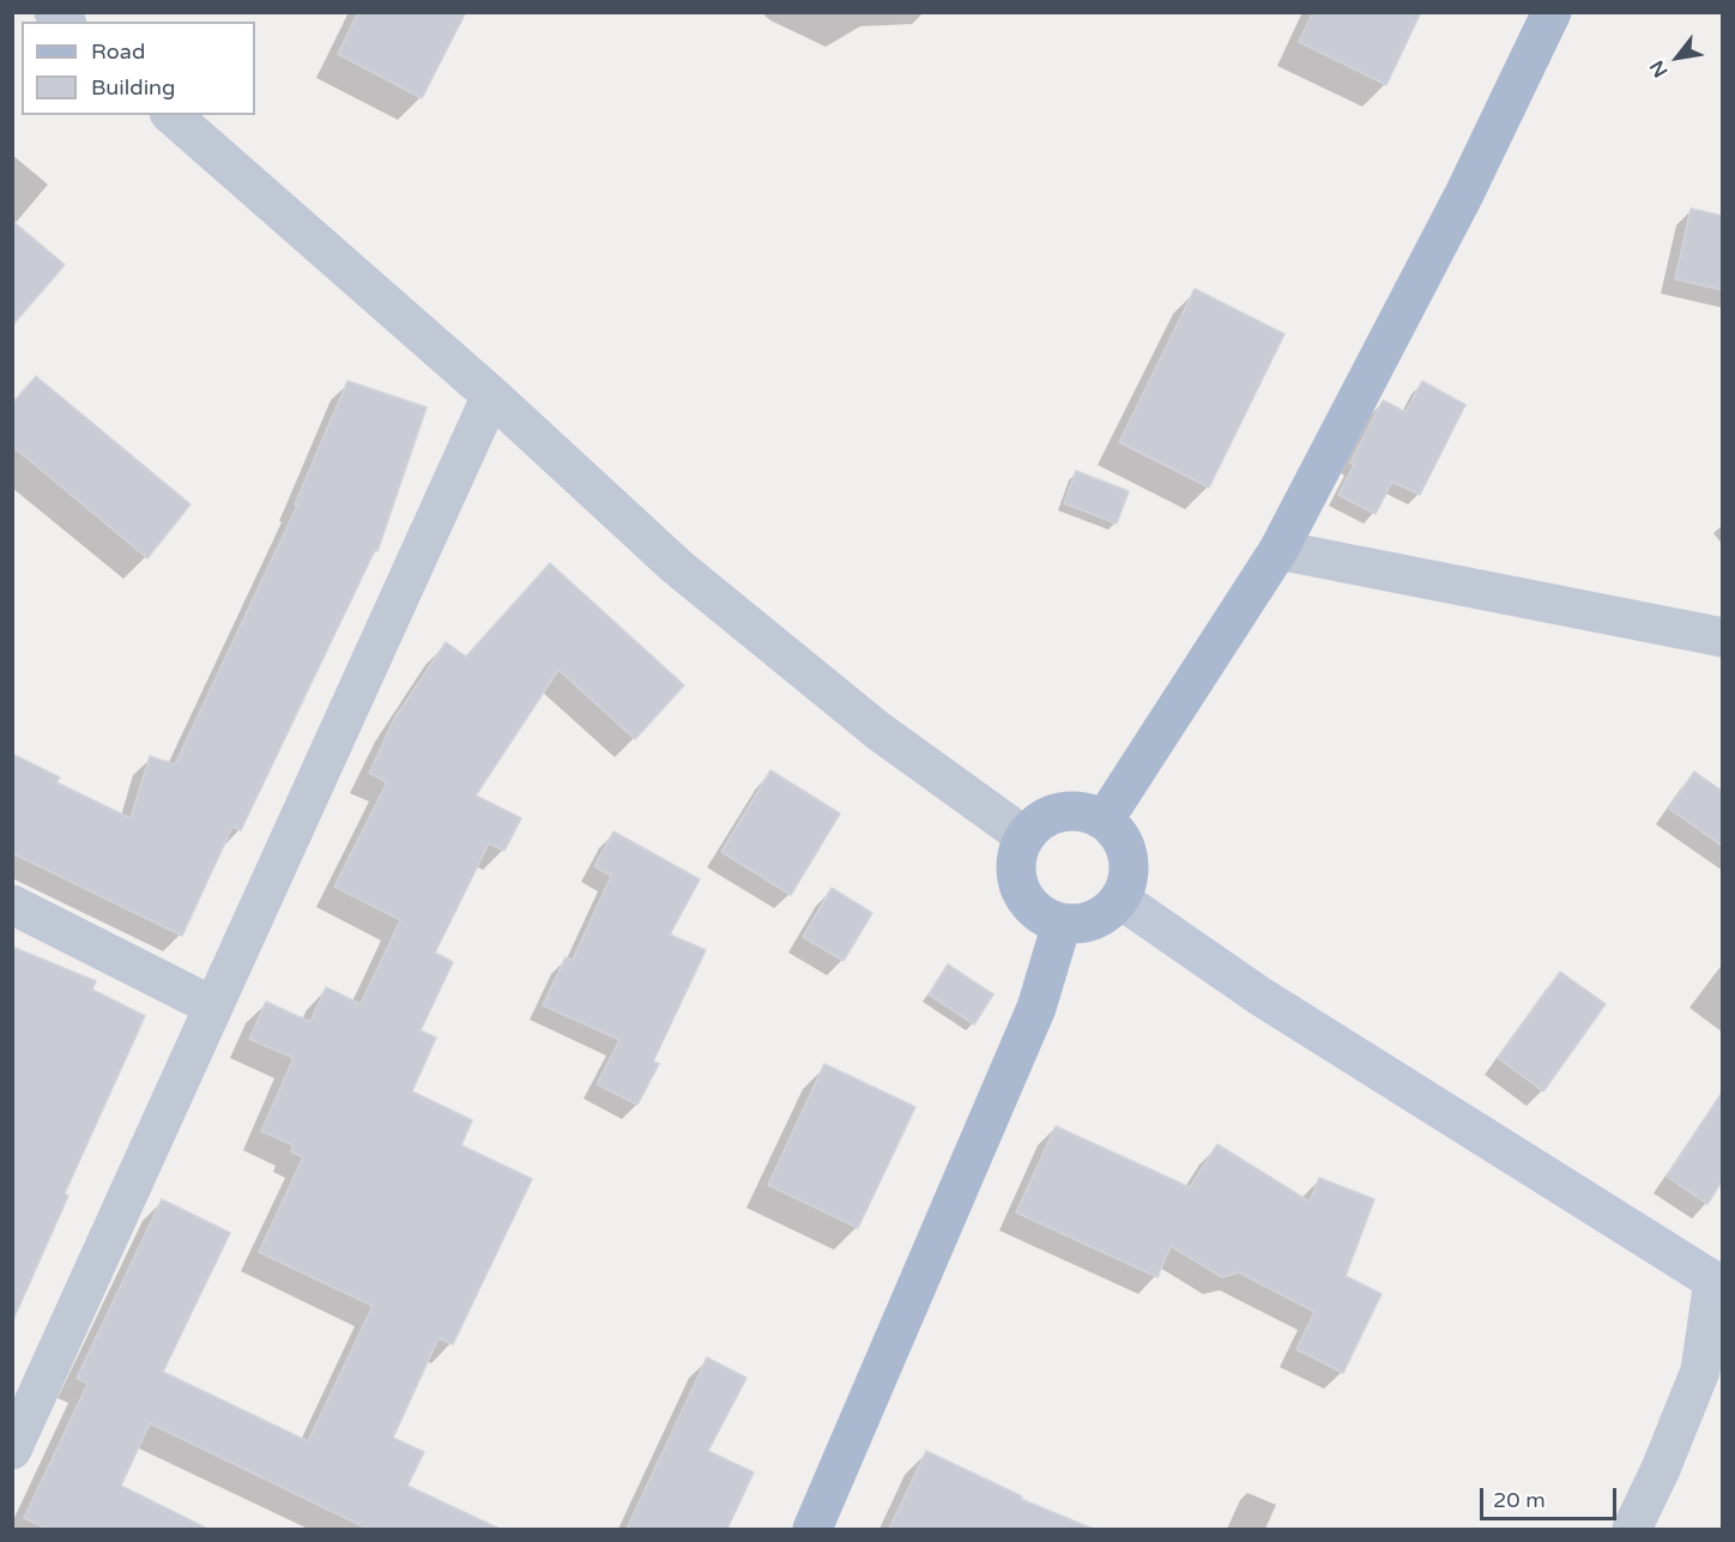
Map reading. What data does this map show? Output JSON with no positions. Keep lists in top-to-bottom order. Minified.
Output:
{"legend":["Road","Building"],"scale_bar":"20 m","north":"bottom left"}
